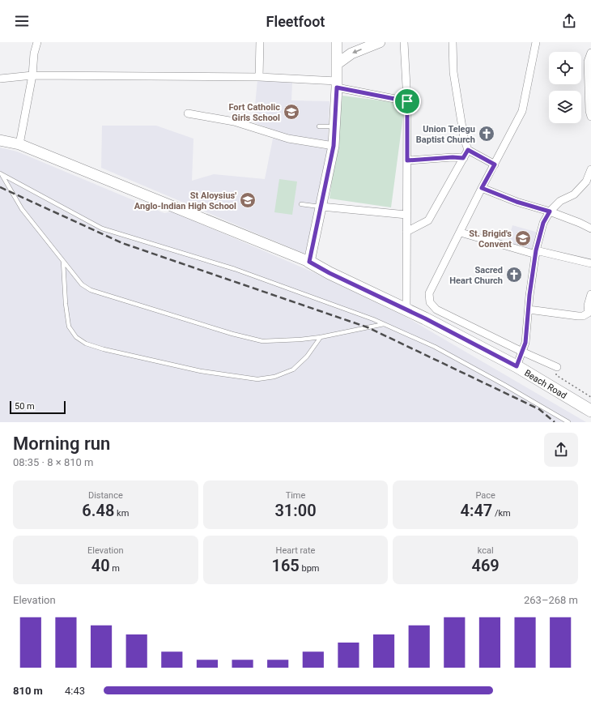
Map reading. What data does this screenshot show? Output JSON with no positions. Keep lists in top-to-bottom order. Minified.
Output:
{"streets":{"main road":["Beach Road"]},"places":{"school or university":["Fort Catholic Girls School","St Aloysius' Anglo-Indian High School","St. Brigid's Convent"],"church":["Union Telegu Baptist Church","Sacred Heart Church"]},"scale_bar":"50 m","page":{"header":"Fleetfoot","scale":"50 m","heading":["Morning run","08:35 · 8 × 810 m"],"stats":[["Distance","6.48 km"],["Time","31:00"],["Pace","4:47 /km"],["Elevation","40 m"],["Heart rate","165 bpm"],["kcal","469"]],"chart":["Elevation","263–268 m"],"list":[{"name":"810 m","note":"4:43"}]}}
